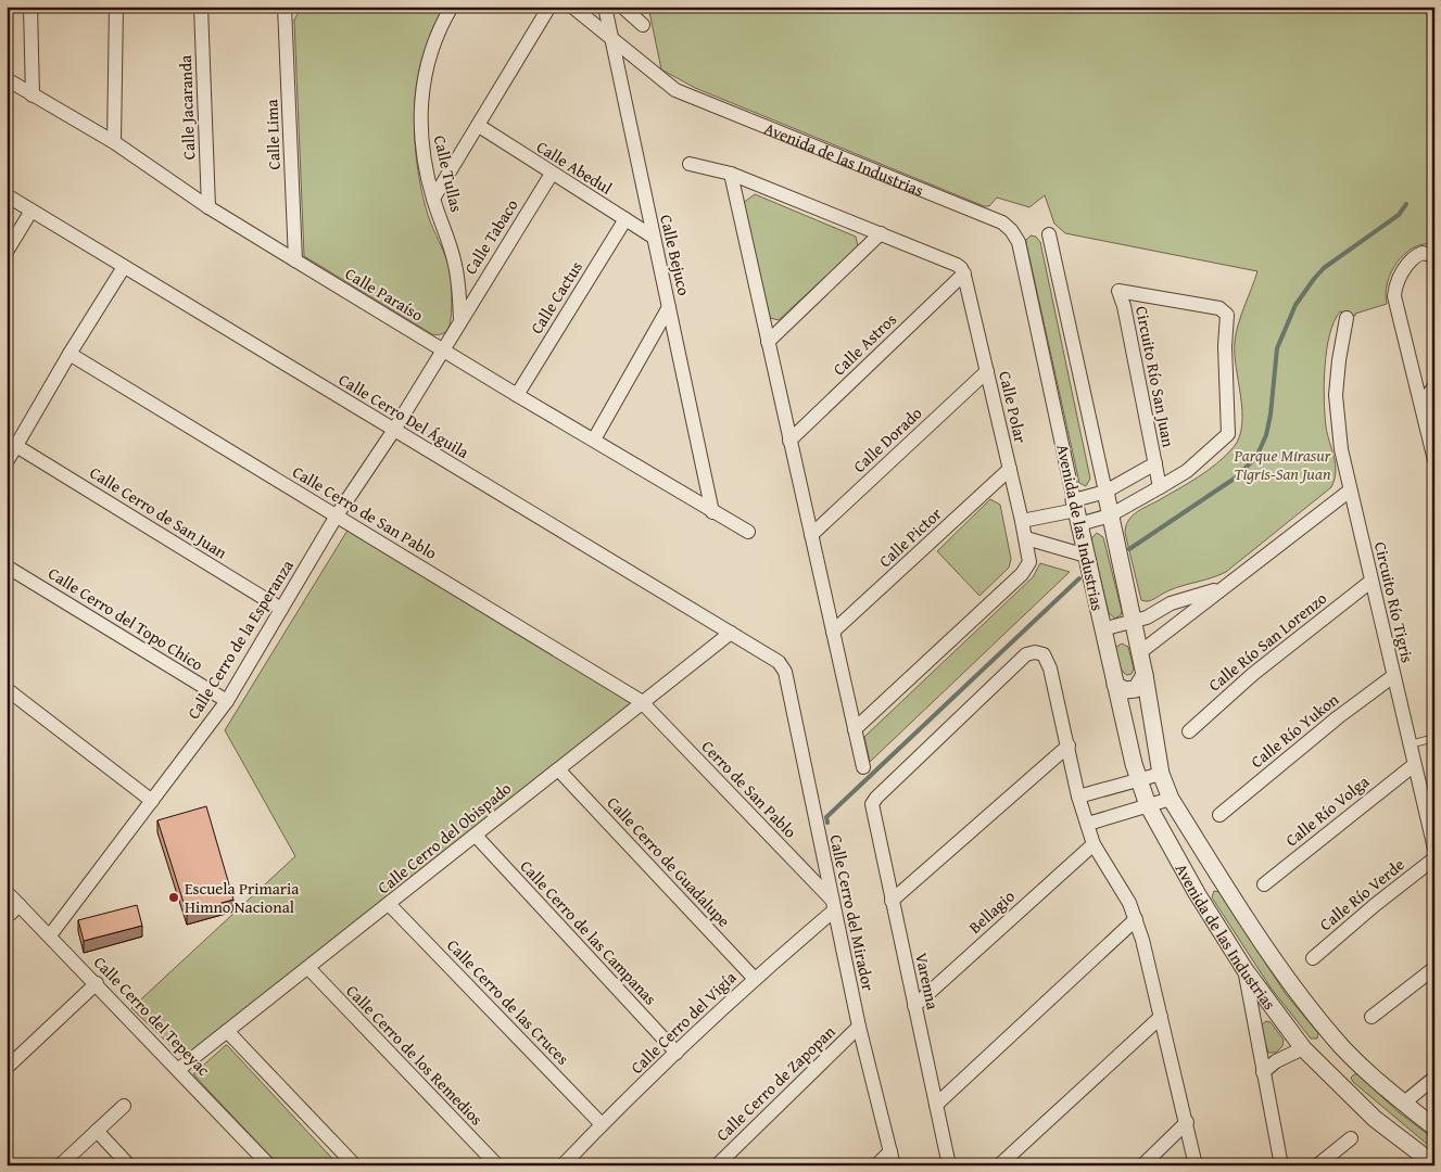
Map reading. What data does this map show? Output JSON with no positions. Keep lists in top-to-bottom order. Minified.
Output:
{"streets":{"street":["Calle Jacaranda","Calle Lima","Avenida de las Industrias","Calle Abedul","Calle Tullas","Calle Tabaco","Calle Bejuco","Calle Paraíso","Calle Cactus","Calle Astros","Circuito Río San Juan","Calle Polar","Calle Cerro Del Águila","Calle Dorado","Calle Cerro de San Juan","Calle Cerro de San Pablo","Calle Pictor","Circuito Río Tigris","Calle Cerro del Topo Chico","Calle Cerro de la Esperanza","Calle Río San Lorenzo","Calle Río Yukon","Cerro de San Pablo","Calle Río Volga","Calle Cerro del Obispado","Calle Cerro de Guadalupe","Calle Río Verde","Bellagio","Calle Cerro del Mirador","Calle Cerro de las Campanas","Varenna","Calle Cerro de las Cruces","Calle Cerro del Tepeyac","Calle Cerro del Vigía","Calle Cerro de los Remedios","Calle Cerro de Zapopan"]},"crossings":[["Calle Jacaranda","Calle Paraíso"],["Calle Lima","Calle Paraíso"],["Avenida de las Industrias","Calle Bejuco"],["Avenida de las Industrias","Circuito Río San Juan"],["Calle Abedul","Calle Tabaco"],["Calle Abedul","Calle Bejuco"],["Calle Abedul","Calle Cactus"],["Calle Tullas","Calle Tabaco"],["Calle Tabaco","Calle Paraíso"],["Calle Tabaco","Calle Cerro de la Esperanza"],["Calle Bejuco","Calle Paraíso"],["Calle Paraíso","Calle Cactus"],["Calle Paraíso","Calle Cerro de la Esperanza"],["Calle Astros","Calle Polar"],["Calle Polar","Calle Dorado"],["Calle Polar","Calle Pictor"],["Calle Cerro Del Águila","Calle Cerro de la Esperanza"],["Calle Cerro Del Águila","Calle Cerro del Obispado"],["Calle Cerro Del Águila","Calle Cerro del Mirador"],["Calle Cerro de San Juan","Calle Cerro de la Esperanza"],["Calle Cerro de San Pablo","Calle Cerro de la Esperanza"],["Calle Cerro de San Pablo","Cerro de San Pablo"],["Calle Cerro de San Pablo","Calle Cerro del Obispado"],["Circuito Río Tigris","Calle Río San Lorenzo"],["Circuito Río Tigris","Calle Río Yukon"],["Circuito Río Tigris","Calle Río Volga"],["Calle Cerro del Topo Chico","Calle Cerro de la Esperanza"],["Calle Cerro de la Esperanza","Calle Cerro del Tepeyac"],["Cerro de San Pablo","Calle Cerro del Obispado"],["Cerro de San Pablo","Calle Cerro del Mirador"],["Cerro de San Pablo","Calle Cerro del Vigía"],["Calle Cerro del Obispado","Calle Cerro de Guadalupe"],["Calle Cerro del Obispado","Calle Cerro de las Campanas"],["Calle Cerro del Obispado","Calle Cerro de las Cruces"],["Calle Cerro del Obispado","Calle Cerro del Tepeyac"],["Calle Cerro del Obispado","Calle Cerro de los Remedios"],["Calle Cerro de Guadalupe","Calle Cerro del Vigía"],["Bellagio","Varenna"],["Calle Cerro del Mirador","Calle Cerro del Vigía"],["Calle Cerro del Mirador","Calle Cerro de Zapopan"],["Calle Cerro de las Campanas","Calle Cerro del Vigía"],["Calle Cerro de las Cruces","Calle Cerro del Vigía"]],"parks":["Parque Mirasur Tigris-San Juan"],"places":["Escuela Primaria Himno Nacional"]}
